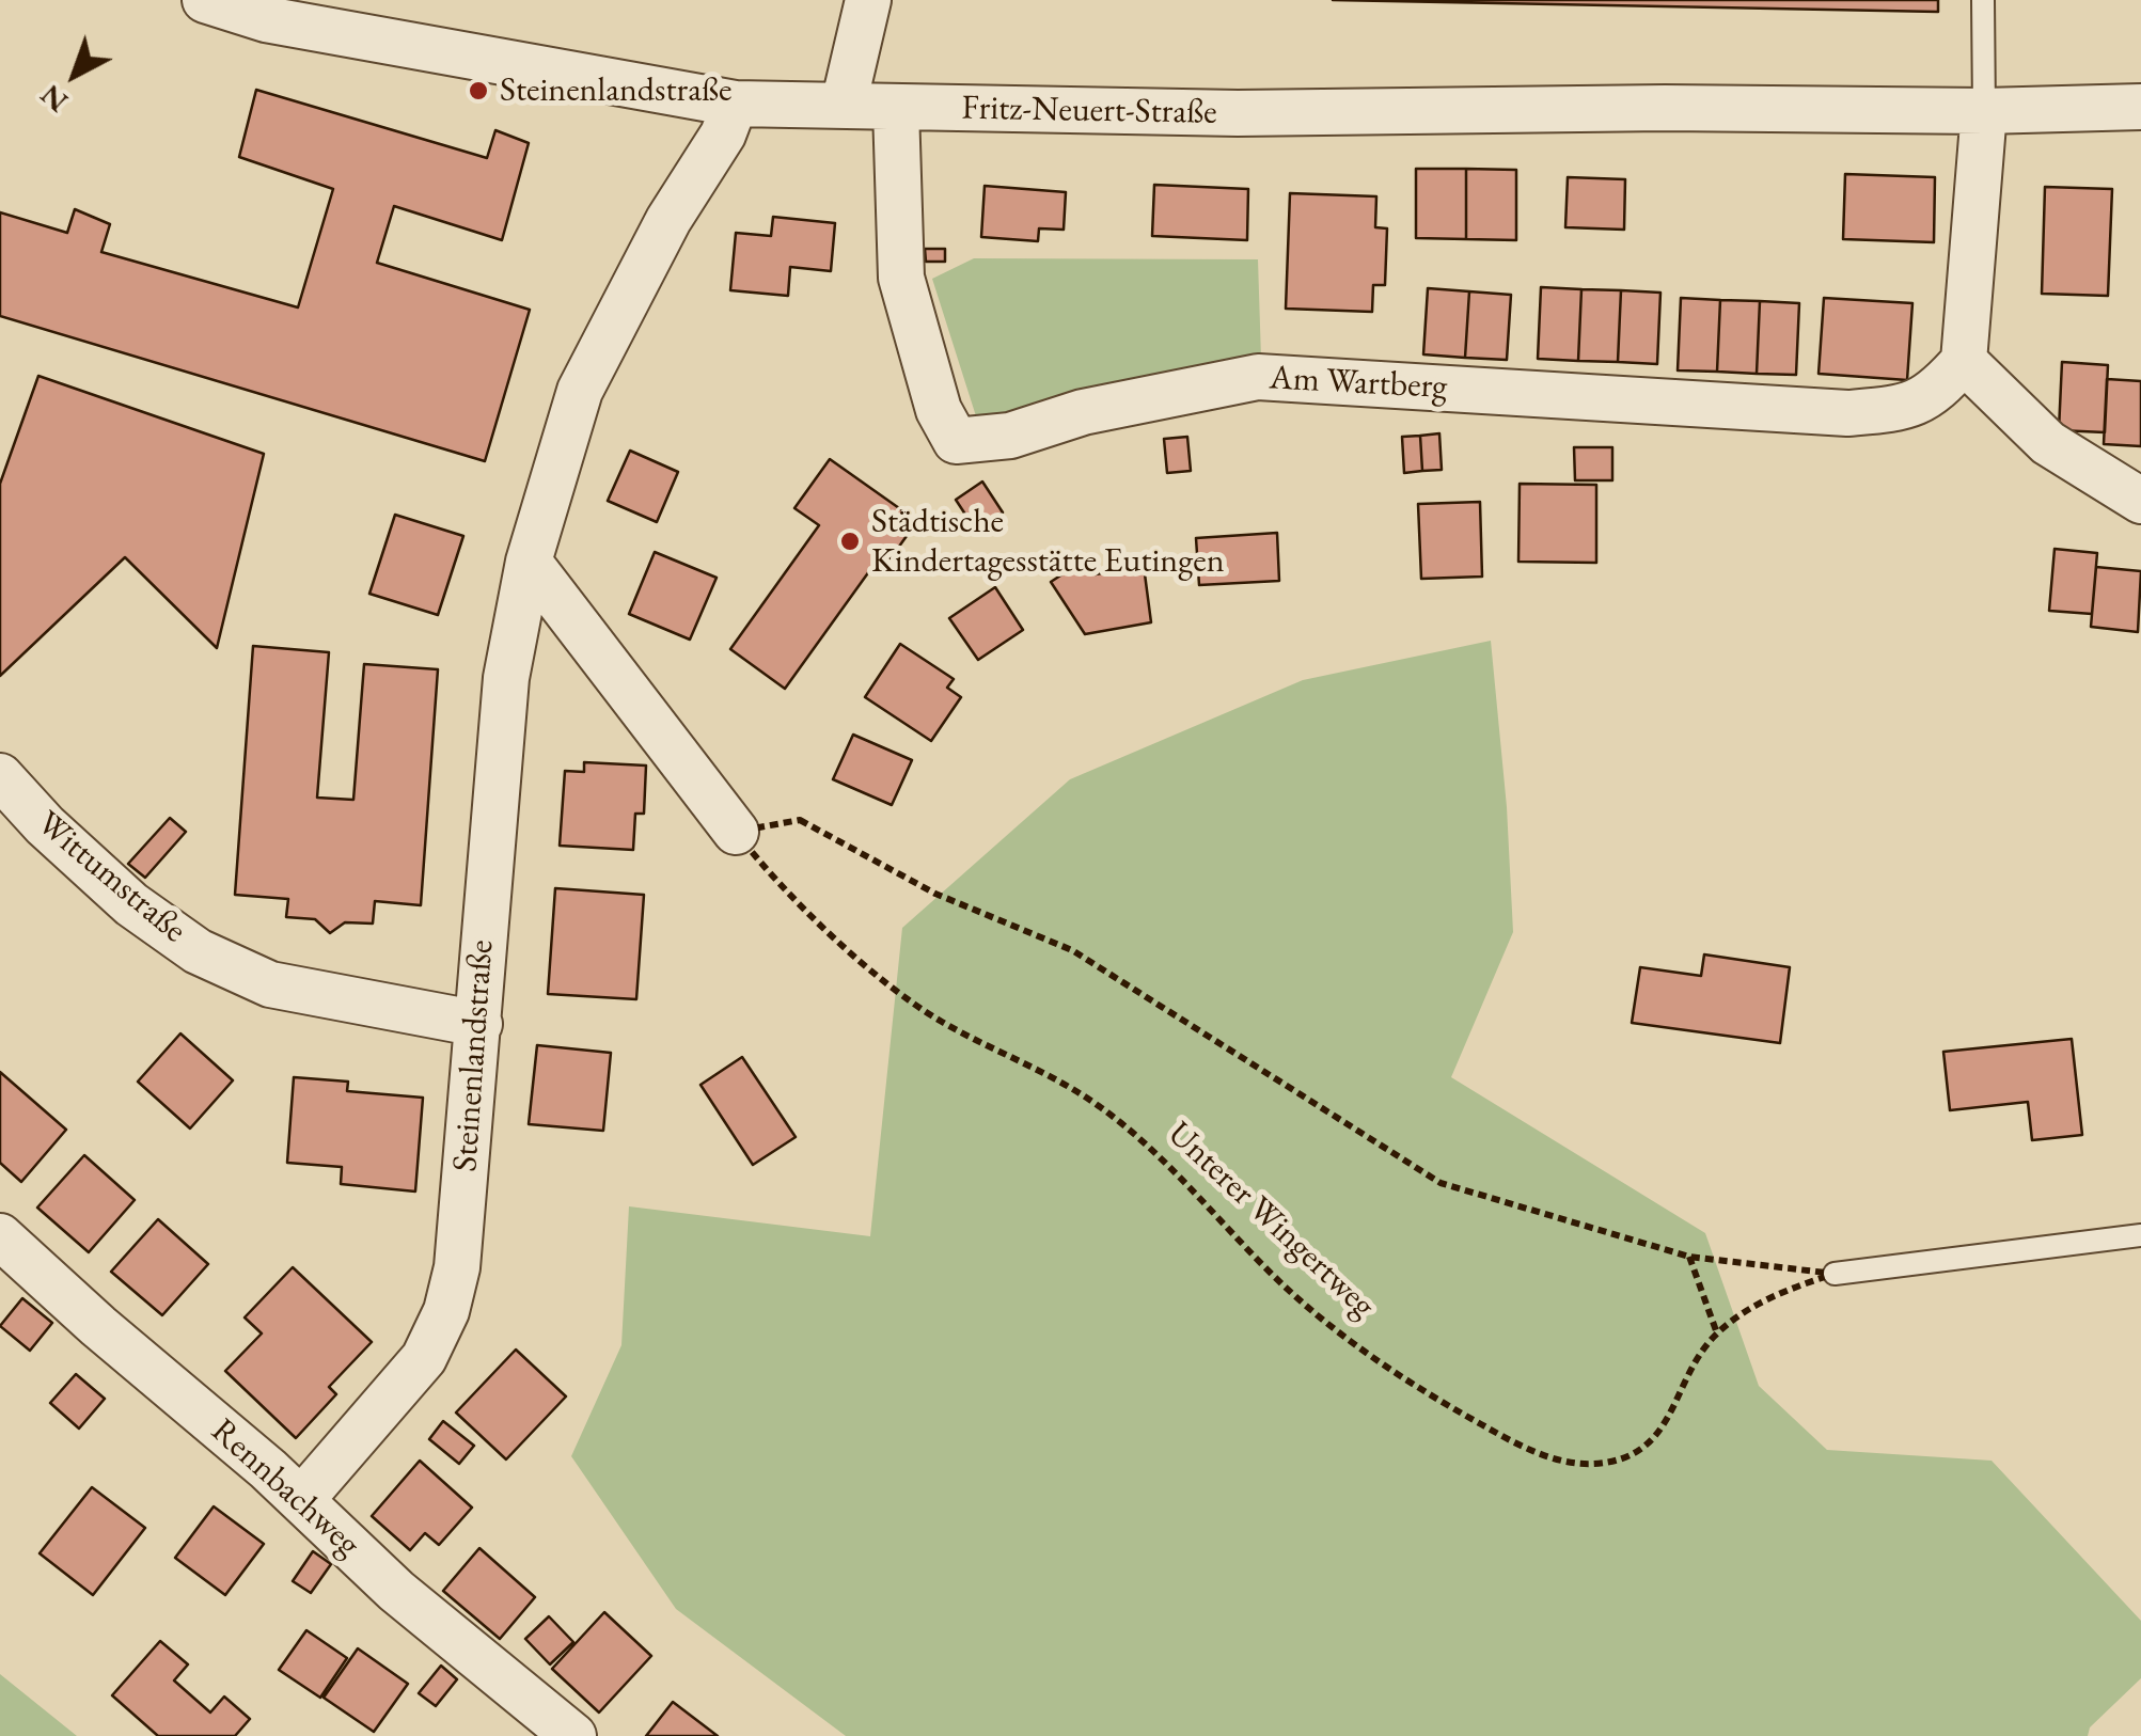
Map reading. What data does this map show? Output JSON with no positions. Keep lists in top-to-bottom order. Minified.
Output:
{"streets":{"street":["Fritz-Neuert-Straße","Am Wartberg","Wittumstraße","Steinenlandstraße","Rennbachweg"],"path":["Unterer Wingertweg"]},"crossings":[["Fritz-Neuert-Straße","Am Wartberg"],["Fritz-Neuert-Straße","Steinenlandstraße"],["Wittumstraße","Steinenlandstraße"],["Steinenlandstraße","Rennbachweg"]],"places":["Steinenlandstraße","Städtische Kindertagesstätte Eutingen"],"north":"bottom left"}
